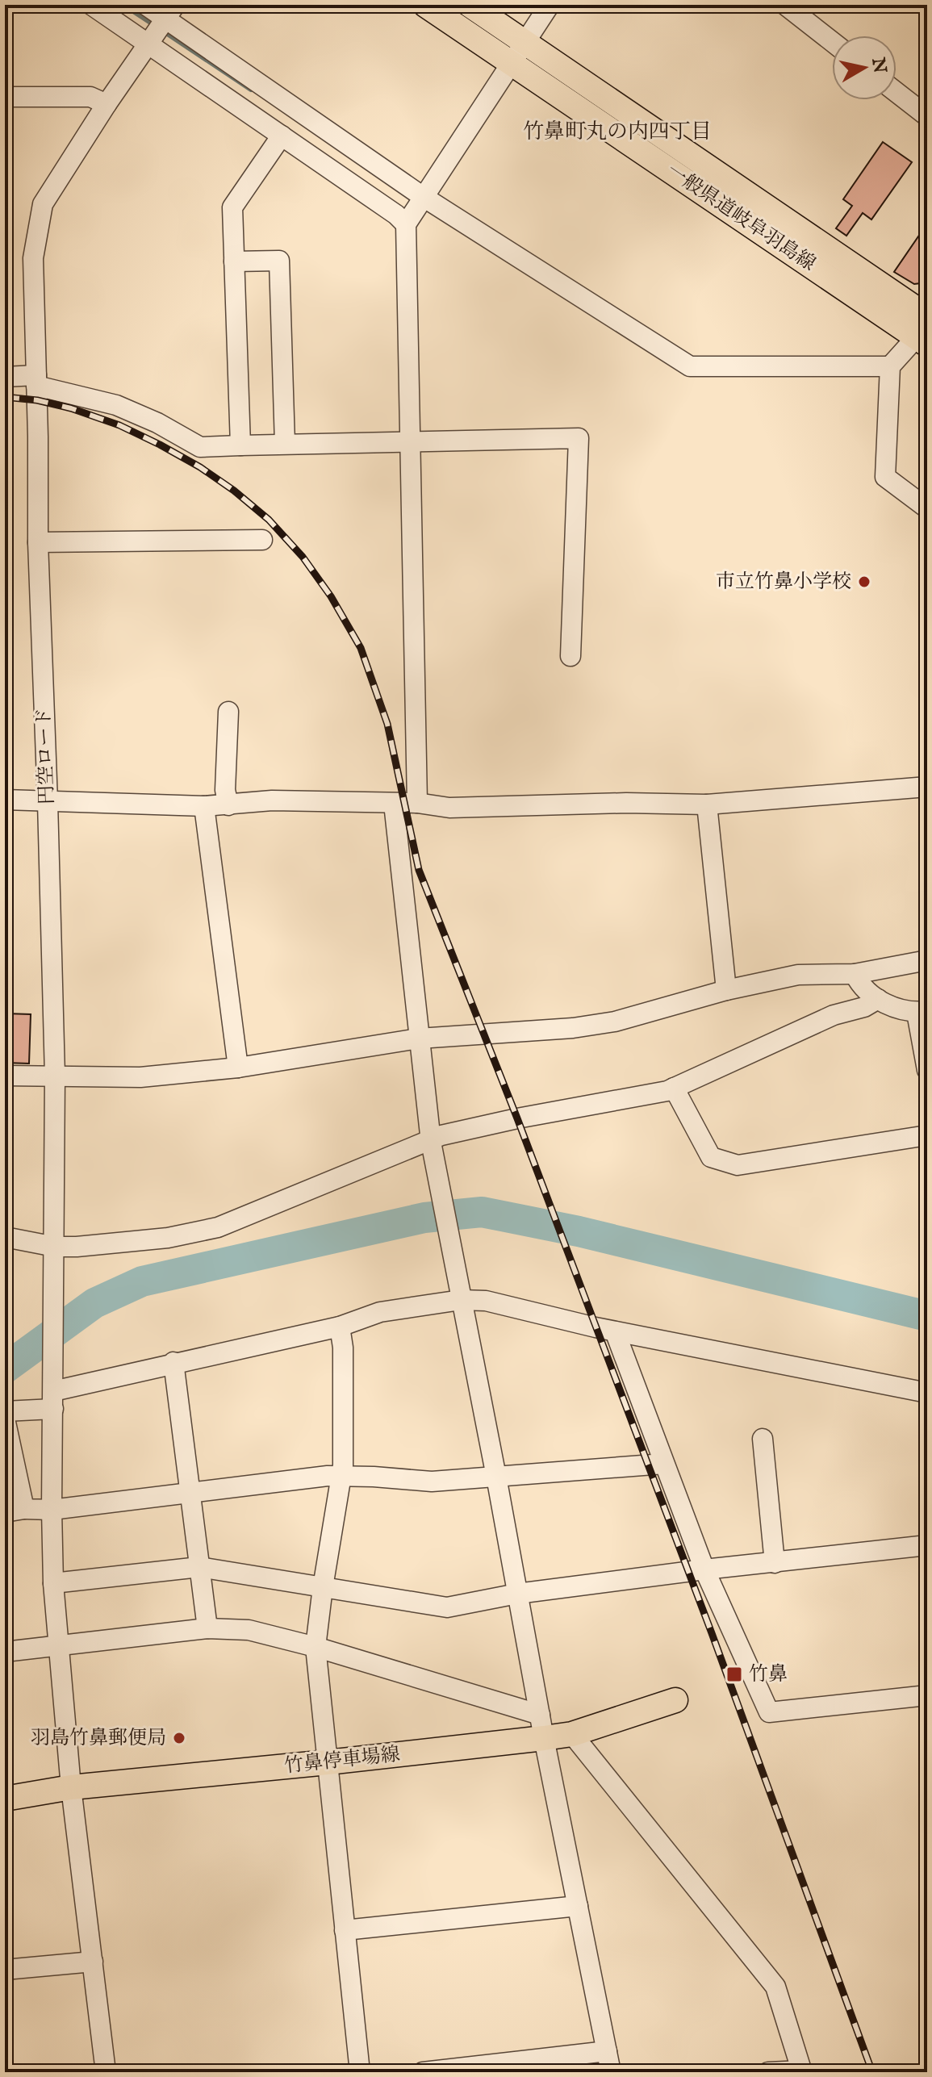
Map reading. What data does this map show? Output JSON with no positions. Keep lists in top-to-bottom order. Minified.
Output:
{"streets":{"main road":["一般県道岐阜羽島線","竹鼻停車場線"],"street":["円空ロード"]},"crossings":[["円空ロード","竹鼻停車場線"]],"districts":["竹鼻町丸の内四丁目"],"places":{"other":["市立竹鼻小学校","羽島竹鼻郵便局"],"transit":["竹鼻"]},"north":"right"}
